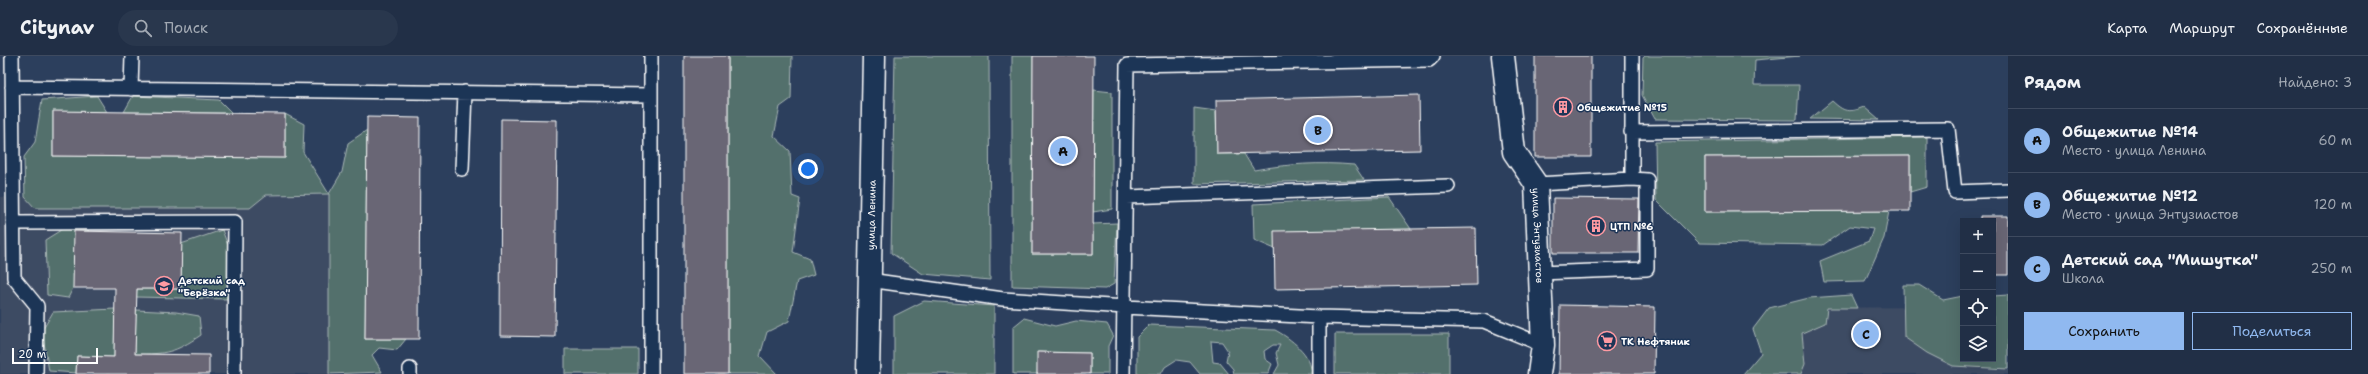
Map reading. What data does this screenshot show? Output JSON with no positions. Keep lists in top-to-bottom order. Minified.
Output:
{"streets":{"street":["улица Ленина","улица Энтузиастов"]},"places":{"building":["Общежитие №15","ЦТП №6"],"school or university":["Детский сад \"Берёзка\""],"supermarket":["ТК Нефтяник"]},"scale_bar":"20 m","page":{"header":"Citynav","search":"Поиск","nav":["Карта","Маршрут","Сохранённые"],"heading":["Рядом","Найдено: 3"],"list":[{"mark":"A","name":"Общежитие №14","note":"Место · улица Ленина","value":"60 m"},{"mark":"B","name":"Общежитие №12","note":"Место · улица Энтузиастов","value":"120 m"},{"mark":"C","name":"Детский сад \"Мишутка\"","note":"Школа","value":"250 m"}],"pins":["B","A","C"],"map_buttons":["+","−"],"buttons":["Сохранить","Поделиться"],"scale":"20 m"}}
